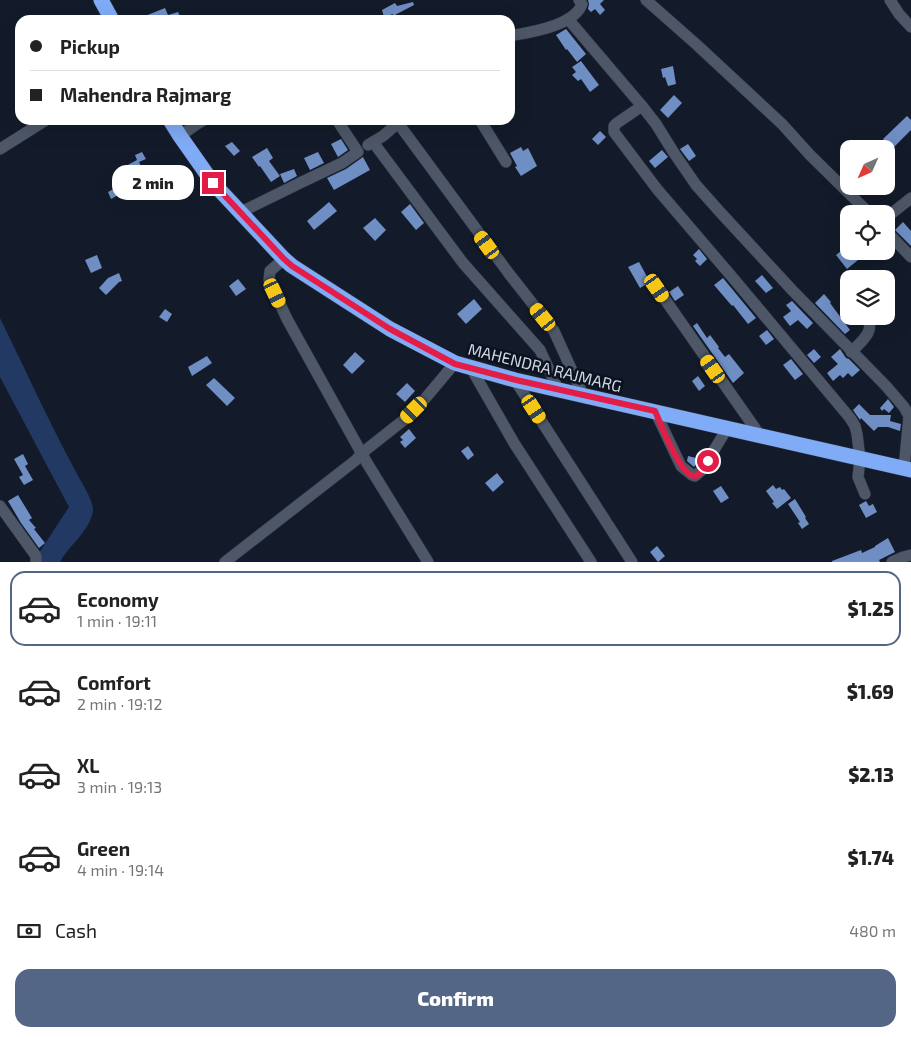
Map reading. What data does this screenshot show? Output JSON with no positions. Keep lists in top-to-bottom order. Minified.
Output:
{"streets":{"highway":["MAHENDRA RAJMARG"]},"north":"bottom left","page":{"banner":["Pickup","Mahendra Rajmarg"],"bubble":"2 min","list":[{"name":"Economy","note":"1 min · 19:11","value":"$1.25"},{"name":"Comfort","note":"2 min · 19:12","value":"$1.69"},{"name":"XL","note":"3 min · 19:13","value":"$2.13"},{"name":"Green","note":"4 min · 19:14","value":"$1.74"}],"pay":["Cash","480 m"],"buttons":"Confirm"}}
